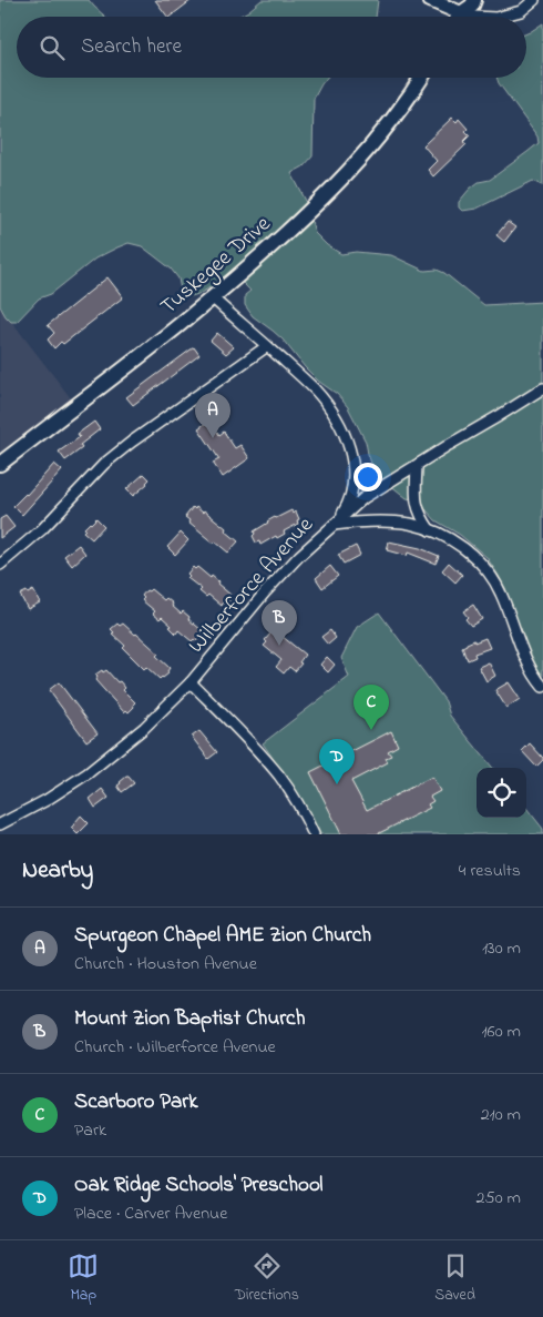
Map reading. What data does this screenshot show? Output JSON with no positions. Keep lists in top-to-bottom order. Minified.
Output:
{"streets":{"street":["Tuskegee Drive","Wilberforce Avenue"]},"page":{"search":"Search here","pins":["A","B","C","D"],"heading":["Nearby","4 results"],"list":[{"mark":"A","name":"Spurgeon Chapel AME Zion Church","note":"Church · Houston Avenue","value":"130 m"},{"mark":"B","name":"Mount Zion Baptist Church","note":"Church · Wilberforce Avenue","value":"160 m"},{"mark":"C","name":"Scarboro Park","note":"Park","value":"210 m"},{"mark":"D","name":"Oak Ridge Schools' Preschool","note":"Place · Carver Avenue","value":"250 m"}],"nav":["Map","Directions","Saved"]}}
